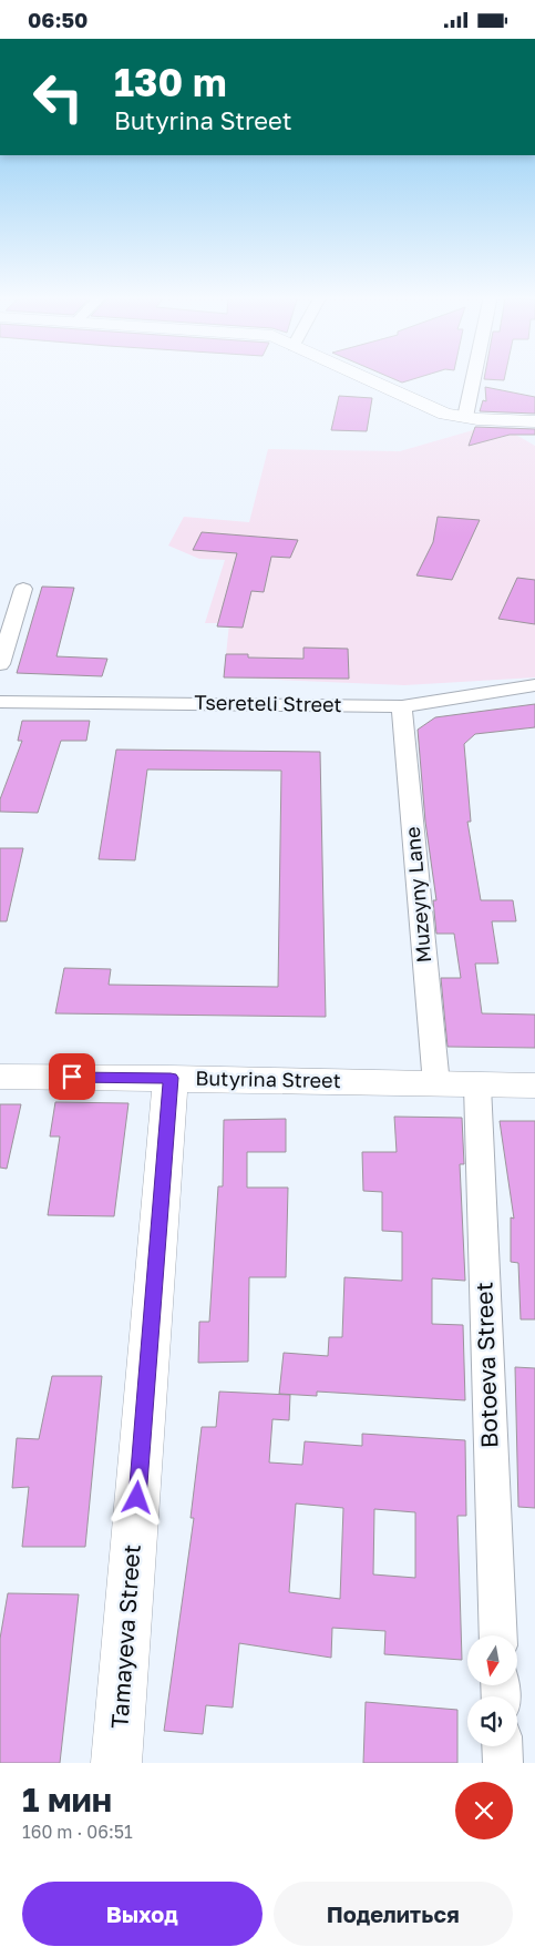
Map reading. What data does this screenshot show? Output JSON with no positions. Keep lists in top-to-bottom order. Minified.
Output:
{"streets":{"main road":["Butyrina Street","Tamayeva Street"],"street":["Tsereteli Street","Muzeyny Lane","Botoeva Street"]},"crossings":[["Tsereteli Street","Muzeyny Lane"],["Muzeyny Lane","Butyrina Street"],["Butyrina Street","Botoeva Street"],["Butyrina Street","Tamayeva Street"]],"north":"bottom","page":{"status":"06:50","turn":["130 m","Butyrina Street"],"heading":["1 мин","160 m · 06:51"],"buttons":["Выход","Поделиться"]}}
